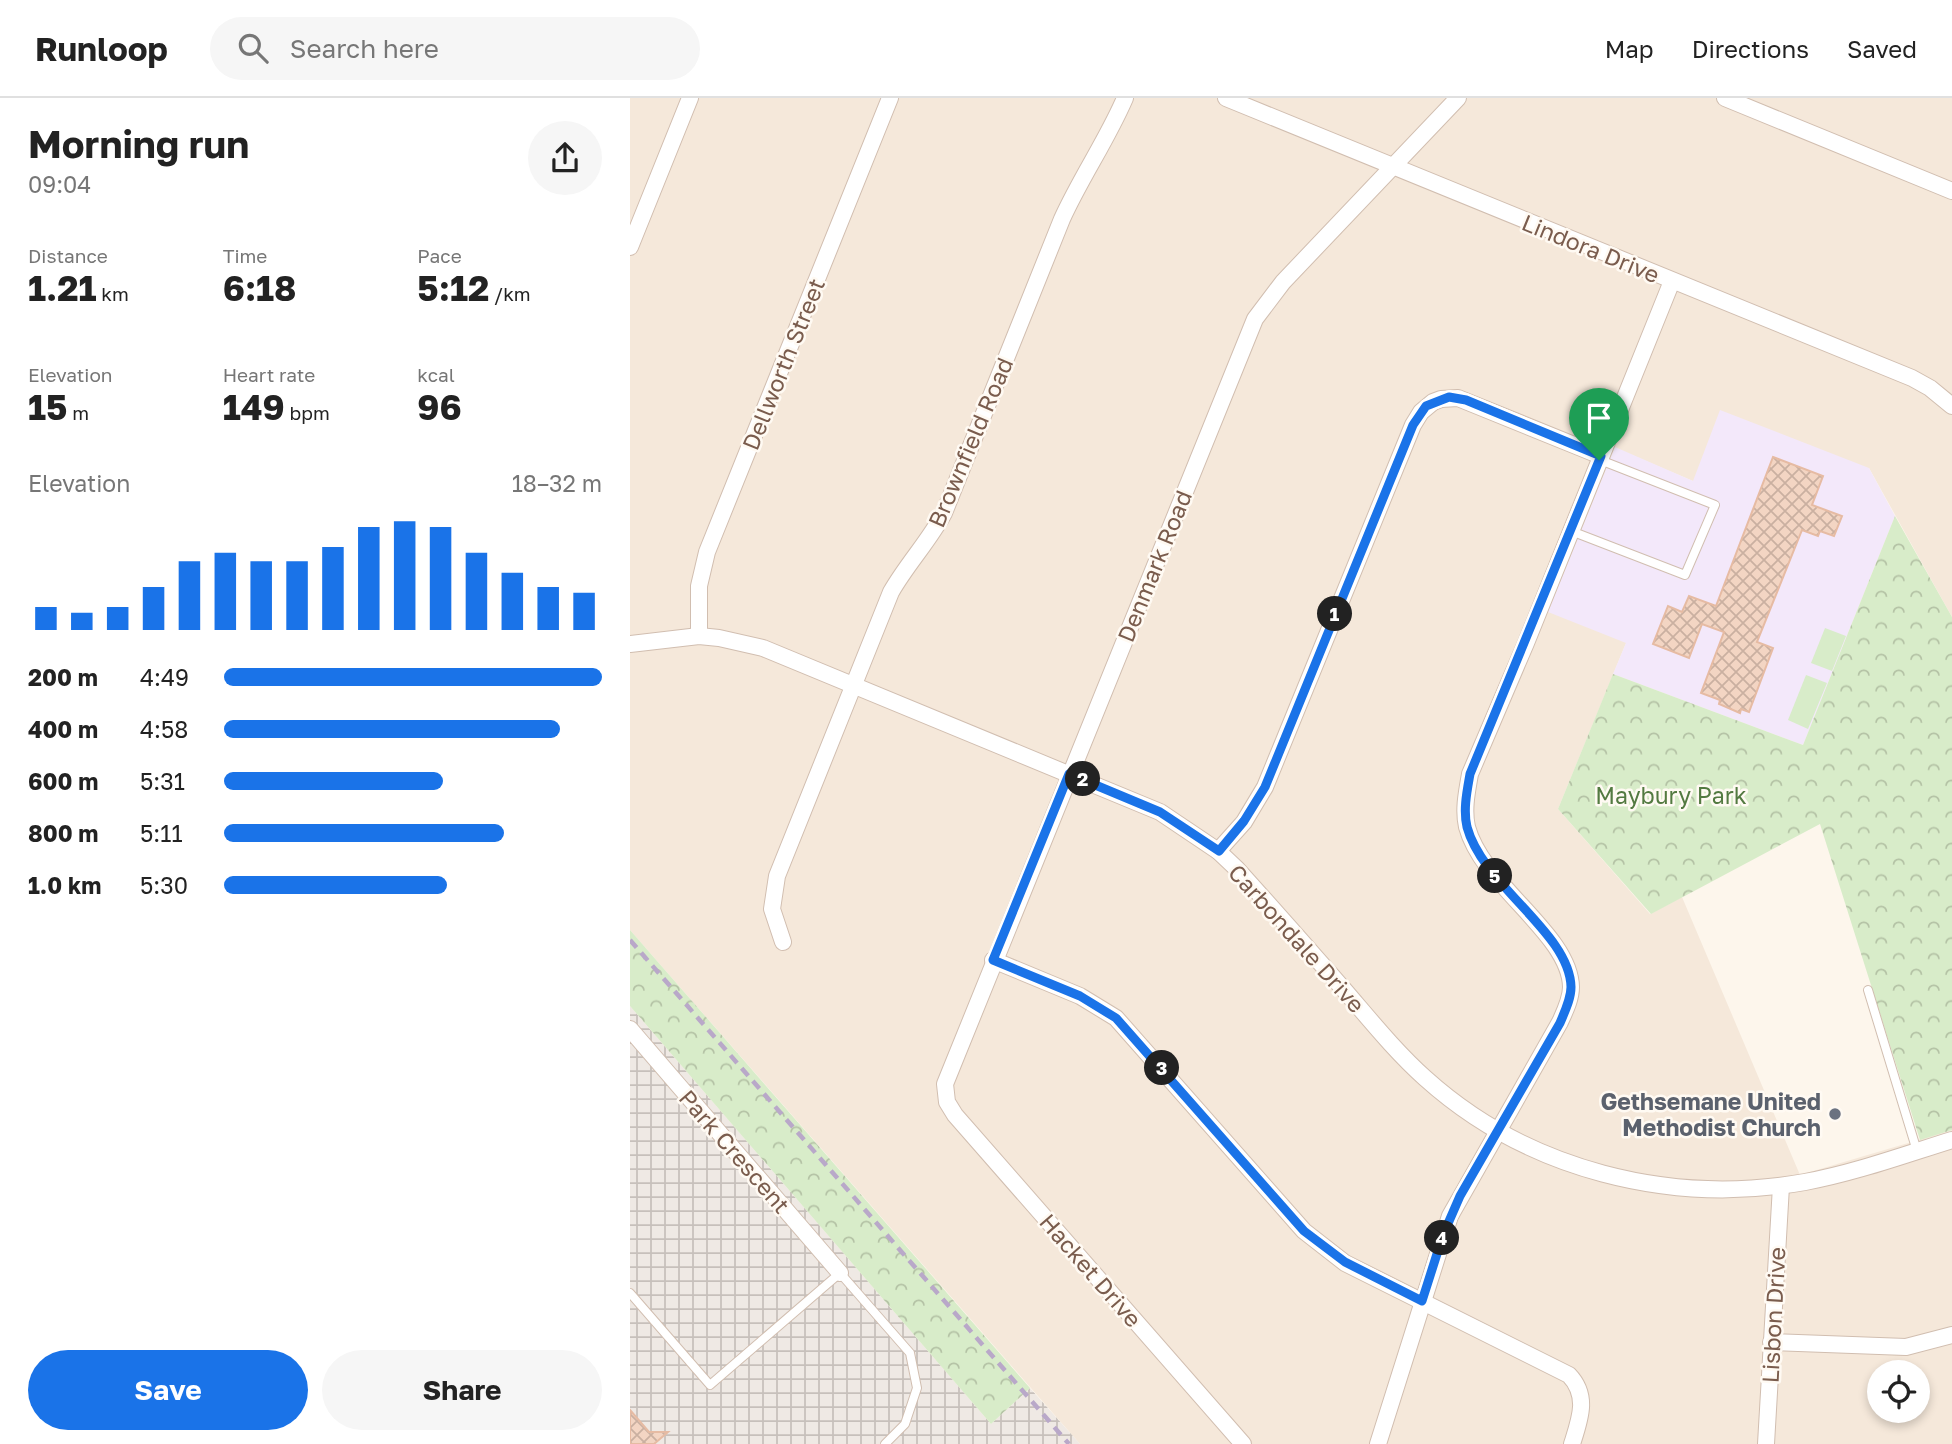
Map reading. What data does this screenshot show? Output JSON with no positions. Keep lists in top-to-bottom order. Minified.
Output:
{"streets":{"street":["Lindora Drive","Dellworth Street","Brownfield Road","Denmark Road","Carbondale Drive","Park Crescent","Hacket Drive","Lisbon Drive"]},"crossings":[["Lindora Drive","Denmark Road"],["Dellworth Street","Carbondale Drive"],["Brownfield Road","Carbondale Drive"],["Denmark Road","Carbondale Drive"],["Denmark Road","Hacket Drive"],["Carbondale Drive","Lisbon Drive"]],"parks":["Maybury Park"],"places":["Gethsemane United Methodist Church"],"page":{"header":"Runloop","search":"Search here","nav":["Map","Directions","Saved"],"heading":["Morning run","09:04"],"stats":[["Distance","1.21 km"],["Time","6:18"],["Pace","5:12 /km"],["Elevation","15 m"],["Heart rate","149 bpm"],["kcal","96"]],"chart":["Elevation","18–32 m"],"pins":["1","2","5","3","4"],"list":[{"name":"200 m","note":"4:49"},{"name":"400 m","note":"4:58"},{"name":"600 m","note":"5:31"},{"name":"800 m","note":"5:11"},{"name":"1.0 km","note":"5:30"}],"buttons":["Save","Share"]}}
